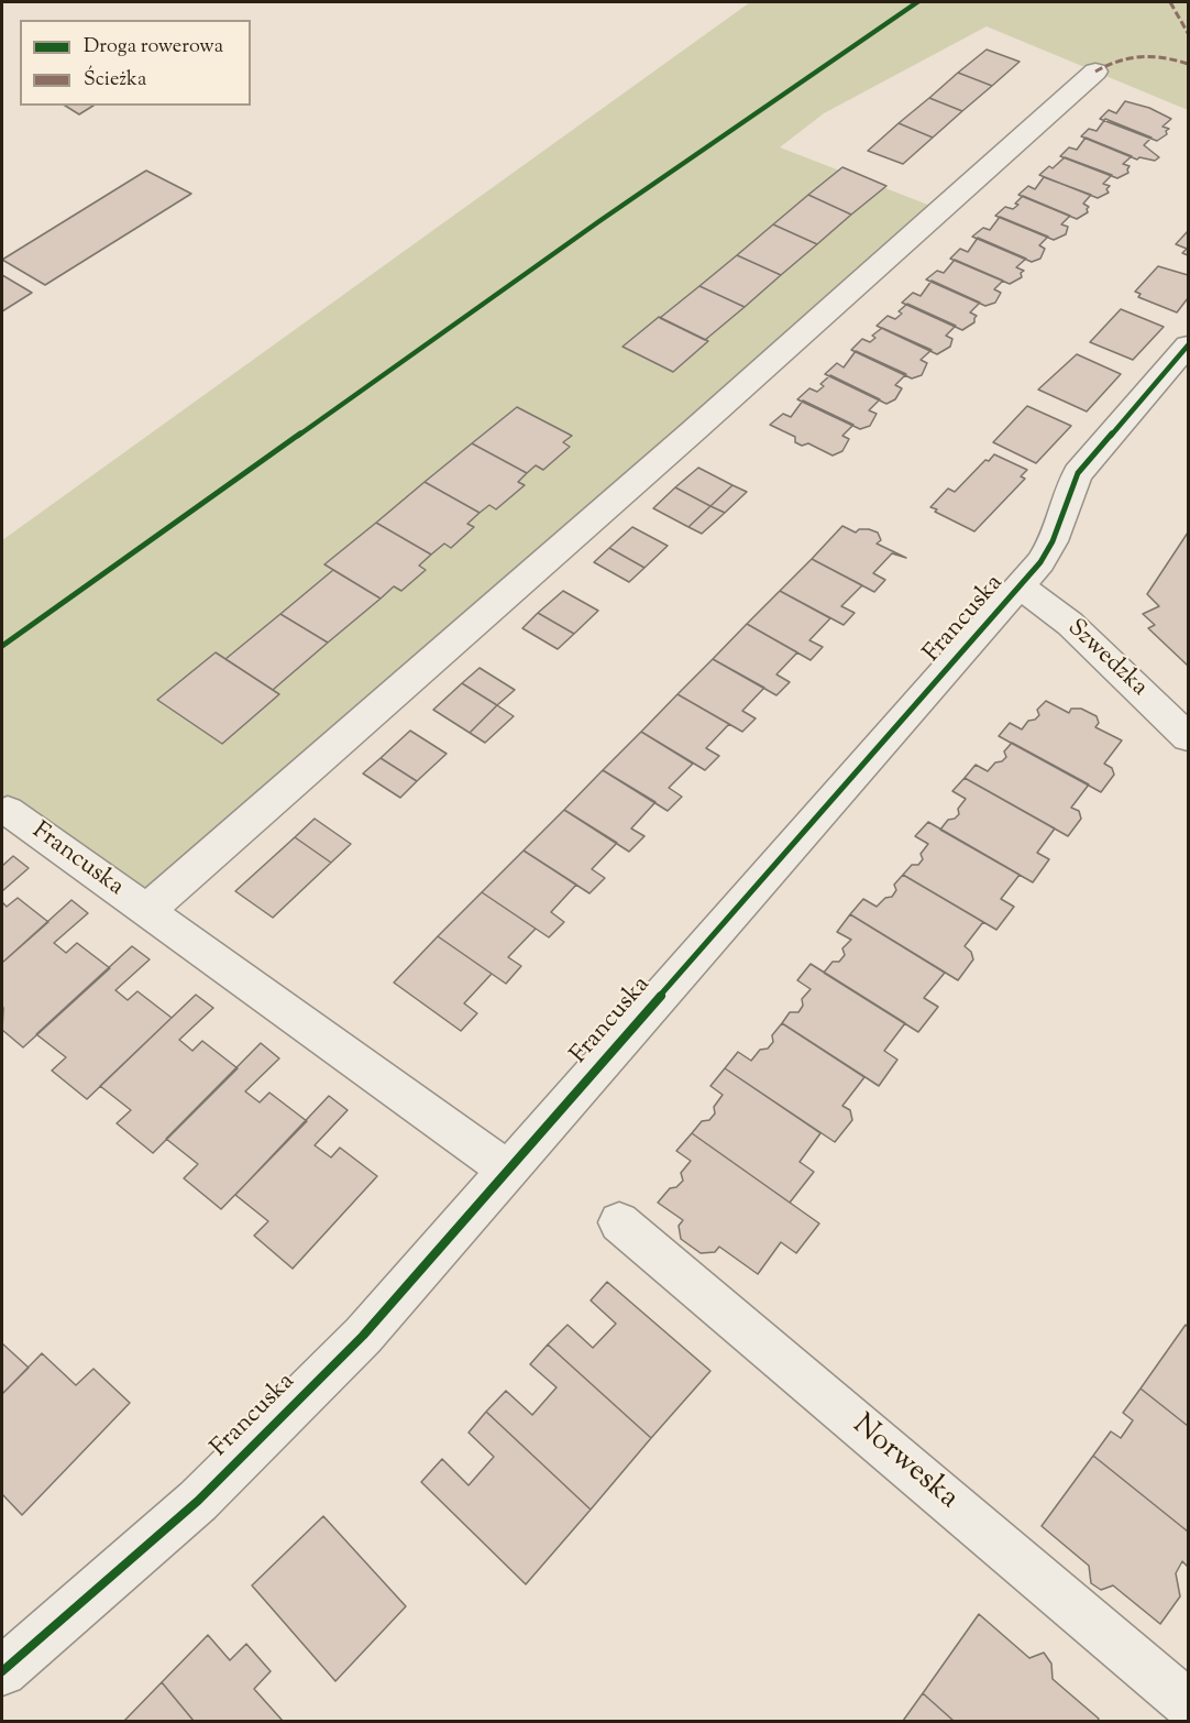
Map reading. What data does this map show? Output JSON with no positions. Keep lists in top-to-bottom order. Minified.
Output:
{"streets":{"street":["Francuska","Szwedzka","Norweska"]},"crossings":[["Francuska","Szwedzka"]],"legend":["Droga rowerowa","Ścieżka"]}
